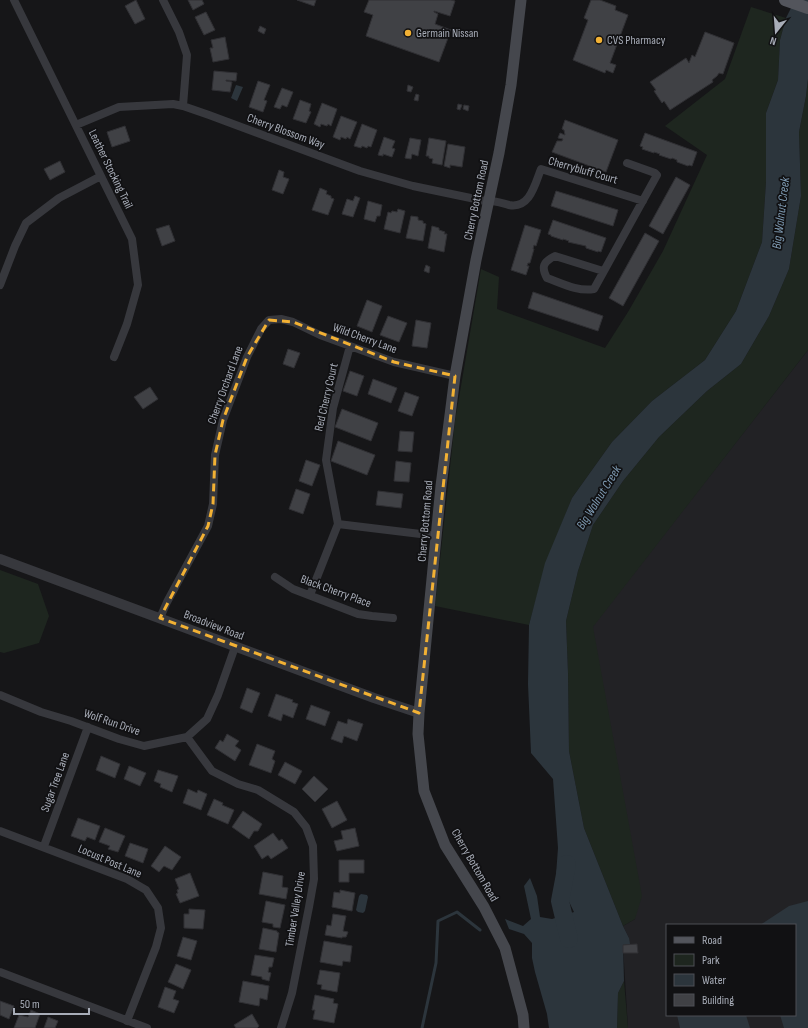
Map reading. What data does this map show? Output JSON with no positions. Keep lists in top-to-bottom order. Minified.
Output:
{"streets":{"main road":["Cherry Bottom Road"],"street":["Cherry Blossom Way","Leather Stocking Trail","Cherrybluff Court","Wild Cherry Lane","Cherry Orchard Lane","Red Cherry Court","Black Cherry Place","Broadview Road","Wolf Run Drive","Sugar Tree Lane","Locust Post Lane","Timber Valley Drive"]},"crossings":[["Cherry Blossom Way","Leather Stocking Trail"],["Cherry Blossom Way","Cherrybluff Court"],["Cherry Blossom Way","Cherry Bottom Road"],["Cherrybluff Court","Cherry Bottom Road"],["Cherry Bottom Road","Wild Cherry Lane"],["Cherry Bottom Road","Broadview Road"],["Wild Cherry Lane","Cherry Orchard Lane"],["Wild Cherry Lane","Red Cherry Court"],["Cherry Orchard Lane","Broadview Road"],["Wolf Run Drive","Sugar Tree Lane"],["Wolf Run Drive","Timber Valley Drive"],["Sugar Tree Lane","Locust Post Lane"]],"water":["Big Walnut Creek"],"places":["Germain Nissan","CVS Pharmacy"],"legend":["Road","Park","Water","Building"],"scale_bar":"50 m","north":"bottom"}
